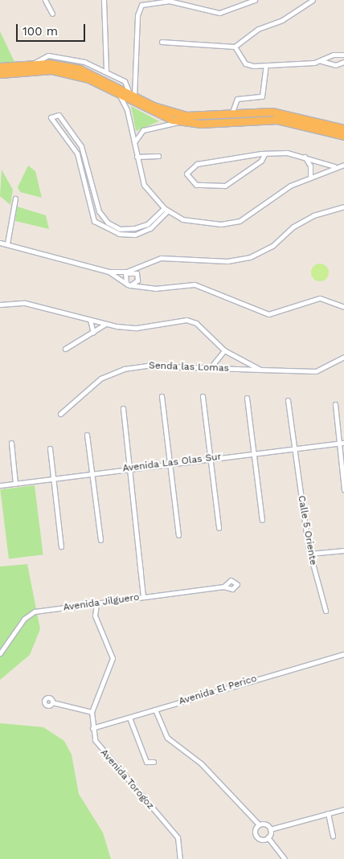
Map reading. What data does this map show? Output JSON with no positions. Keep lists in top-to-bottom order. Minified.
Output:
{"streets":{"street":["Senda las Lomas","Avenida Las Olas Sur","Calle 5 Oriente","Avenida Jilguero","Avenida El Perico","Avenida Torogoz"]},"crossings":[["Avenida Las Olas Sur","Calle 5 Oriente"],["Avenida Jilguero","Avenida Torogoz"],["Avenida El Perico","Avenida Torogoz"]],"scale_bar":"100 m"}
